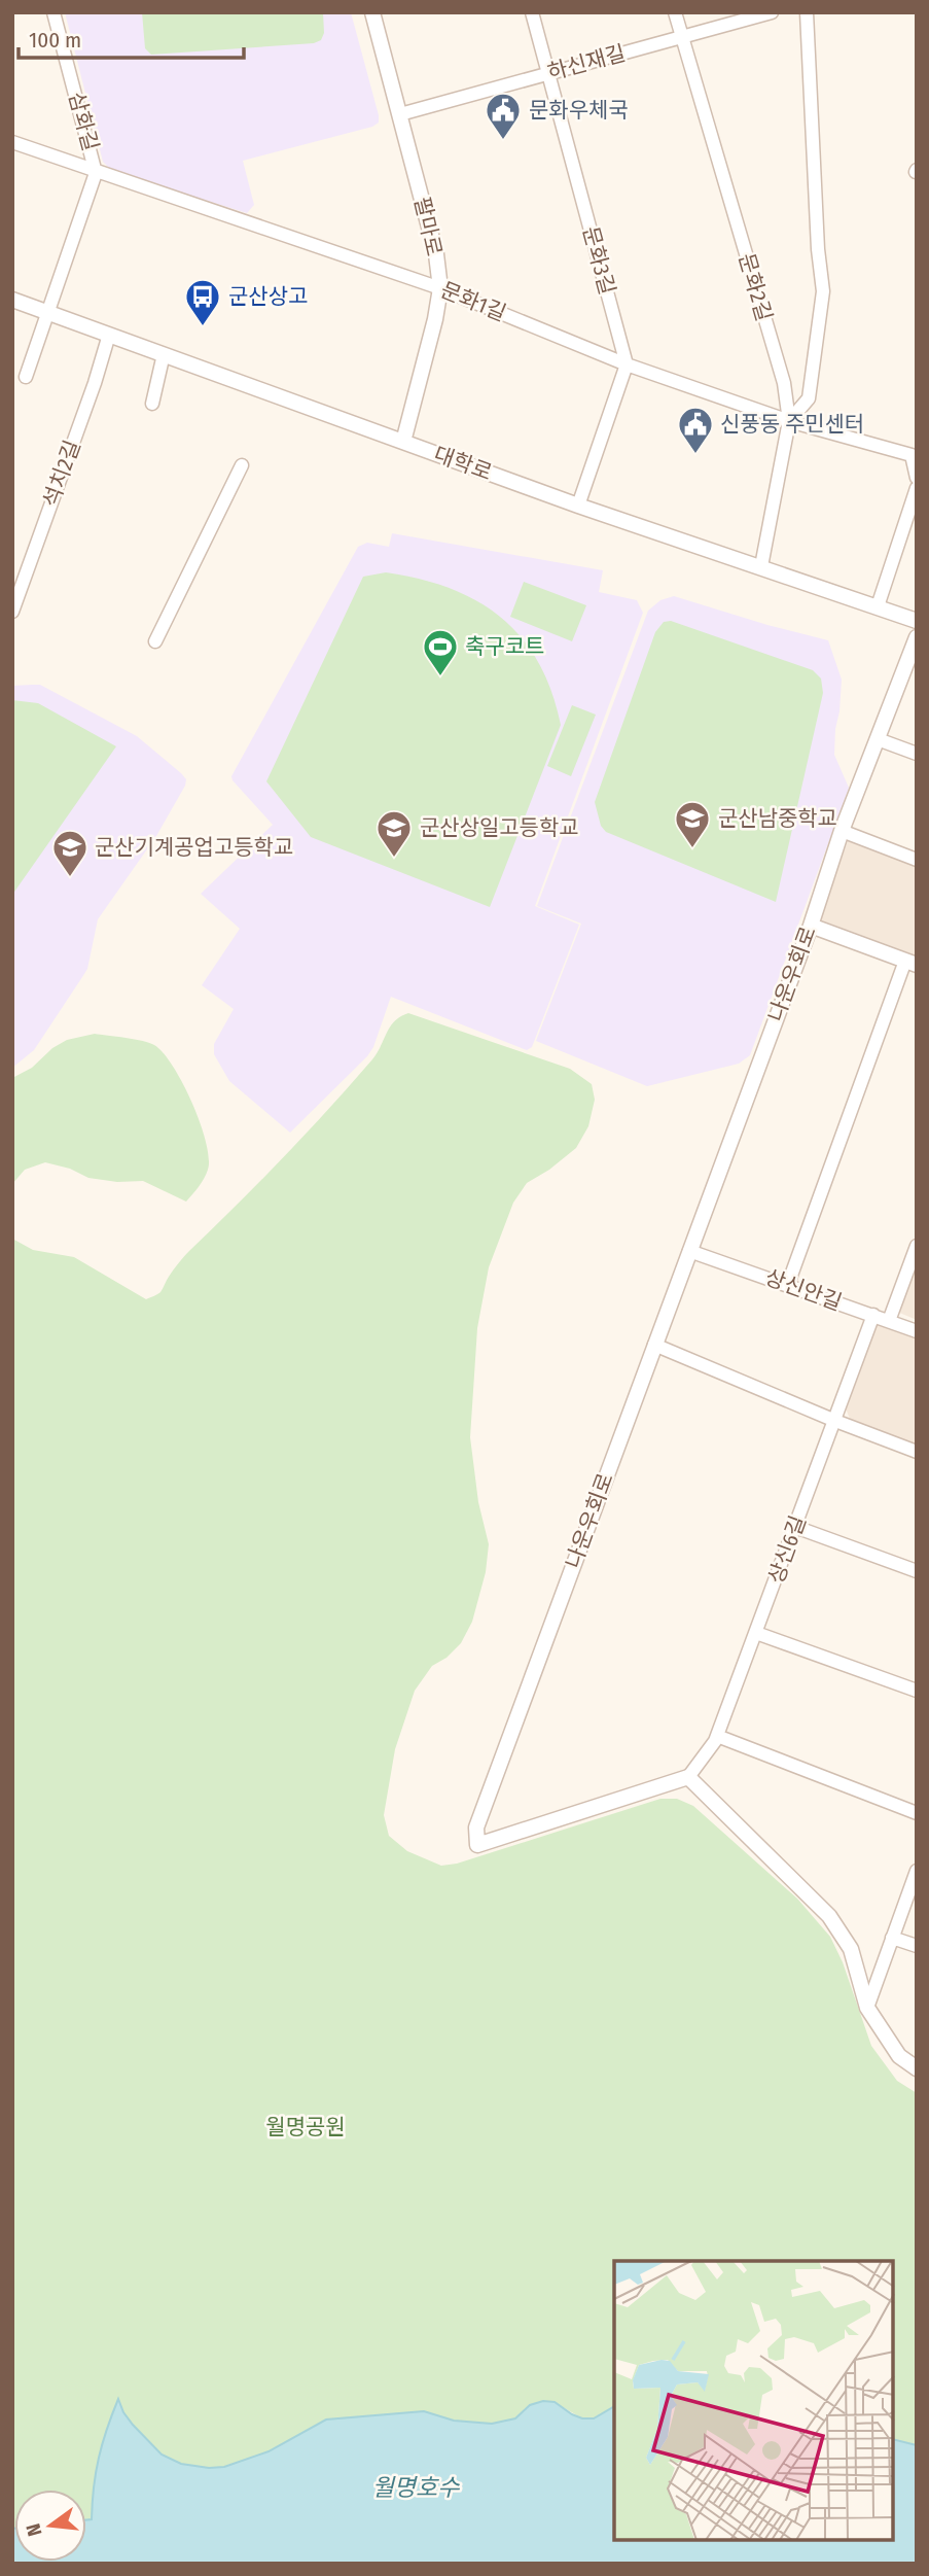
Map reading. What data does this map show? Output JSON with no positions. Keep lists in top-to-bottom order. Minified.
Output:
{"streets":{"street":["하신재길","삼화길","팔마로","문화3길","문화2길","문화1길","대학로","석치2길","나운우회로","상신안길","상신6길"]},"crossings":[["하신재길","팔마로"],["하신재길","문화3길"],["하신재길","문화2길"],["삼화길","문화1길"],["삼화길","대학로"],["팔마로","문화1길"],["팔마로","대학로"],["문화3길","문화1길"],["문화2길","문화1길"],["문화2길","대학로"],["대학로","석치2길"],["나운우회로","상신안길"],["나운우회로","상신6길"],["상신안길","상신6길"]],"water":["월명호수"],"parks":["월명공원"],"places":{"public building":["문화우체국","신풍동 주민센터"],"bus stop":["군산상고"],"sports":["축구코트"],"school or university":["군산남중학교","군산상일고등학교","군산기계공업고등학교"]},"scale_bar":"100 m","north":"left"}
